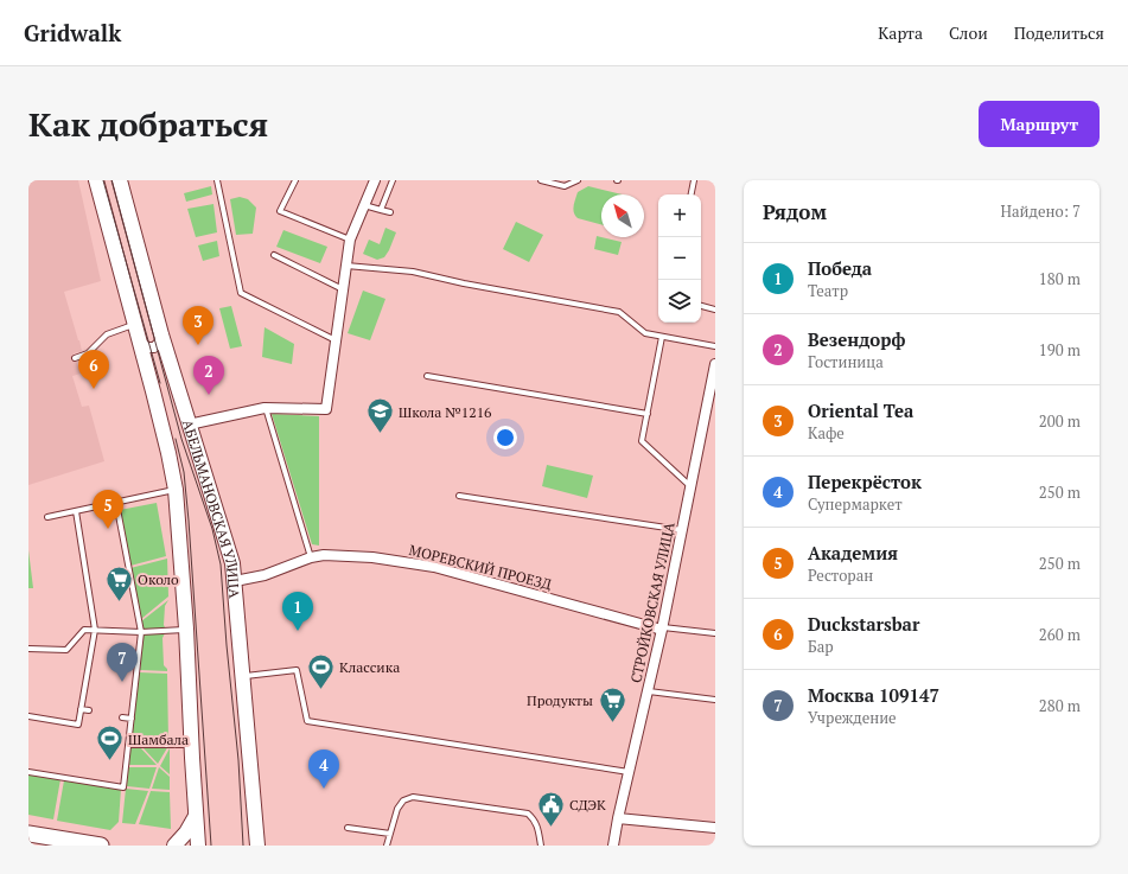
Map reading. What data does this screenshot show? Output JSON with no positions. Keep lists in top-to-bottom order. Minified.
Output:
{"streets":{"main road":["АБЕЛЬМАНОВСКАЯ УЛИЦА"],"street":["МОРЕВСКИЙ ПРОЕЗД","СТРОЙКОВСКАЯ УЛИЦА"]},"crossings":[["АБЕЛЬМАНОВСКАЯ УЛИЦА","МОРЕВСКИЙ ПРОЕЗД"],["МОРЕВСКИЙ ПРОЕЗД","СТРОЙКОВСКАЯ УЛИЦА"]],"places":{"school or university":["Школа №1216"],"supermarket":["Около","Продукты"],"sports":["Классика","Шамбала"],"public building":["СДЭК"]},"north":"top left","page":{"header":"Gridwalk","nav":["Карта","Слои","Поделиться"],"buttons":"Маршрут","title":"Как добраться","heading":["Рядом","Найдено: 7"],"map_buttons":["+","−"],"list":[{"mark":"1","name":"Победа","note":"Театр","value":"180 m"},{"mark":"2","name":"Везендорф","note":"Гостиница","value":"190 m"},{"mark":"3","name":"Oriental Tea","note":"Кафе","value":"200 m"},{"mark":"4","name":"Перекрёсток","note":"Супермаркет","value":"250 m"},{"mark":"5","name":"Академия","note":"Ресторан","value":"250 m"},{"mark":"6","name":"Duckstarsbar","note":"Бар","value":"260 m"},{"mark":"7","name":"Москва 109147","note":"Учреждение","value":"280 m"}],"pins":["3","6","2","5","1","7","4"]}}
